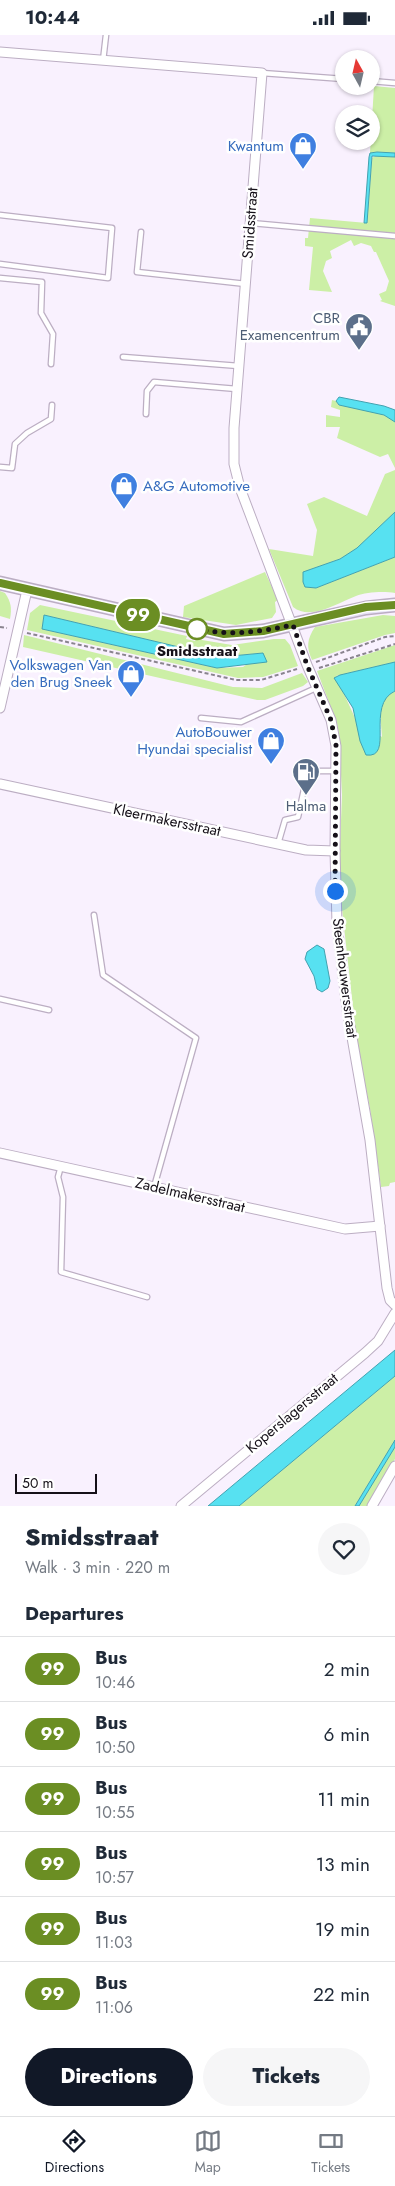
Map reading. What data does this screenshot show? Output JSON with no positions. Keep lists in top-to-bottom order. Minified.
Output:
{"streets":{"street":["Smidsstraat","Kleermakersstraat","Steenhouwersstraat","Zadelmakersstraat","Koperslagersstraat"]},"crossings":[["Smidsstraat","Steenhouwersstraat"],["Kleermakersstraat","Steenhouwersstraat"],["Steenhouwersstraat","Zadelmakersstraat"]],"places":{"shop":["Kwantum","A&G Automotive","Volkswagen Van den Brug Sneek","AutoBouwer Hyundai specialist"],"public building":["CBR Examencentrum"],"other":["Smidsstraat"],"fuel station":["Halma"]},"lines":["bus line 99"],"scale_bar":"50 m","north":"top","page":{"status":"10:44","on_map":"99","scale":"50 m","heading":[["Smidsstraat","Walk · 3 min · 220 m"],"Departures"],"list":[{"mark":"99","name":"Bus","note":"10:46","value":"2 min"},{"mark":"99","name":"Bus","note":"10:50","value":"6 min"},{"mark":"99","name":"Bus","note":"10:55","value":"11 min"},{"mark":"99","name":"Bus","note":"10:57","value":"13 min"},{"mark":"99","name":"Bus","note":"11:03","value":"19 min"},{"mark":"99","name":"Bus","note":"11:06","value":"22 min"}],"buttons":["Directions","Tickets"],"tabs":["Directions","Map","Tickets"]}}
